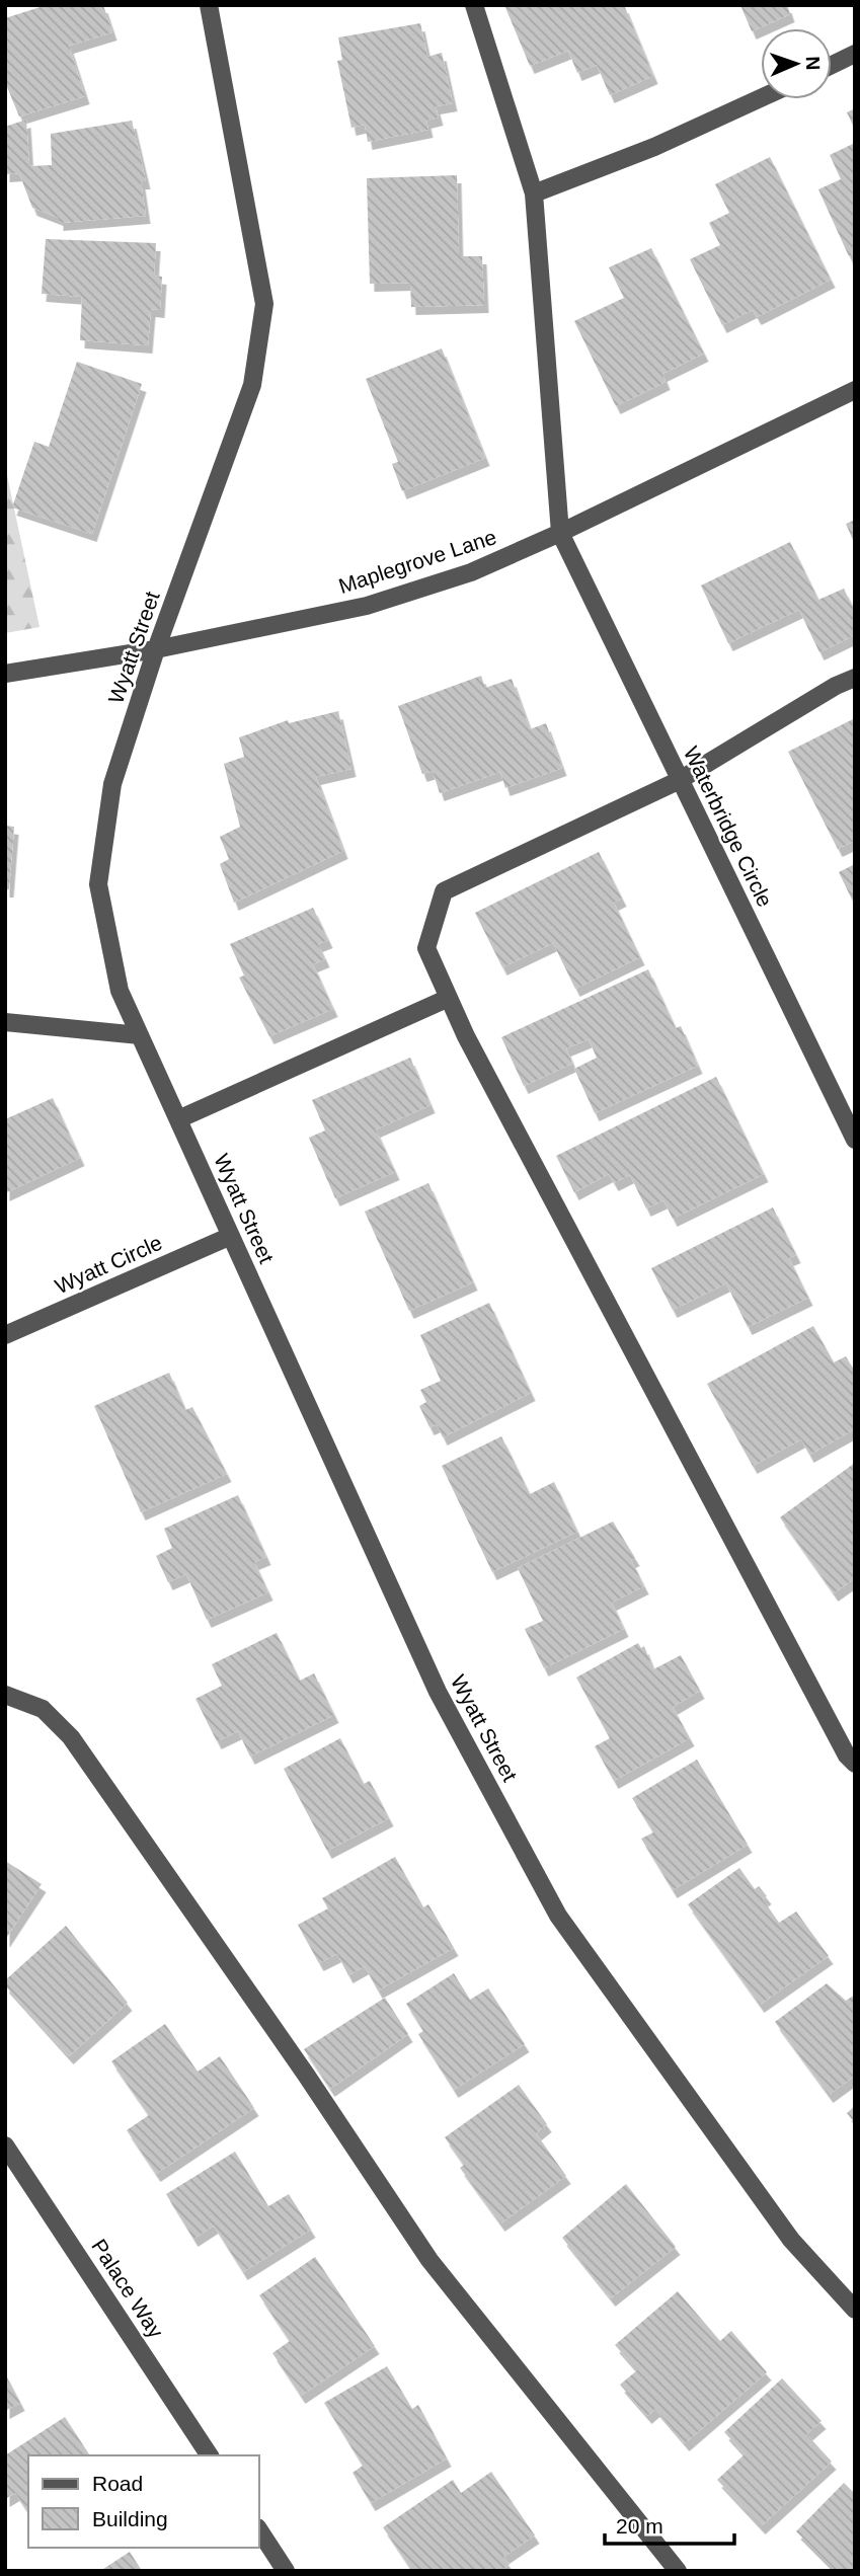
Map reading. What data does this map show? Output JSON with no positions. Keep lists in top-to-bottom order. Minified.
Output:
{"streets":{"street":["Maplegrove Lane","Wyatt Street","Waterbridge Circle","Wyatt Circle","Palace Way"]},"crossings":[["Maplegrove Lane","Wyatt Street"],["Maplegrove Lane","Waterbridge Circle"],["Wyatt Street","Wyatt Circle"]],"legend":["Road","Building"],"scale_bar":"20 m","north":"right"}
